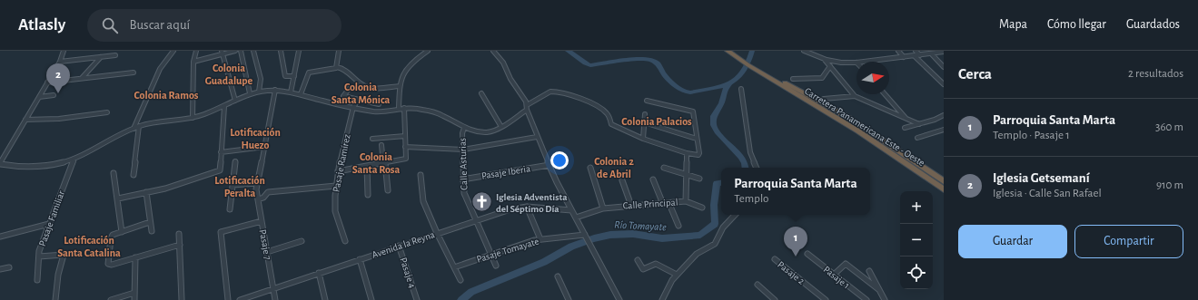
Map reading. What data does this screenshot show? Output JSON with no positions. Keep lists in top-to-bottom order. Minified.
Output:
{"streets":{"highway":["Carretera Panamericana Este - Oeste"],"street":["Pasaje Ramírez","Calle Asturias","Pasaje Iberia","Calle Principal","Pasaje Familiar","Pasaje 7","Avenida la Reyna","Pasaje Tomayate","Pasaje 4","Pasaje 2","Pasaje 1"]},"crossings":[["Calle Asturias","Pasaje Iberia"],["Calle Asturias","Avenida la Reyna"],["Pasaje 7","Avenida la Reyna"],["Avenida la Reyna","Pasaje 4"]],"districts":["Colonia Guadalupe","Colonia Santa Mónica","Colonia Ramos","Colonia Palacios","Lotificación Huezo","Colonia Santa Rosa","Colonia 2 de Abril","Lotificación Peralta","Lotificación Santa Catalina"],"water":["Río Tomayate"],"places":{"church":["Iglesia Adventista del Séptimo Día"]},"north":"right","page":{"header":"Atlasly","search":"Buscar aquí","nav":["Mapa","Cómo llegar","Guardados"],"heading":["Cerca","2 resultados"],"pins":["2","1"],"list":[{"mark":"1","name":"Parroquia Santa Marta","note":"Templo · Pasaje 1","value":"360 m"},{"mark":"2","name":"Iglesia Getsemaní","note":"Iglesia · Calle San Rafael","value":"910 m"}],"popup":["Parroquia Santa Marta","Templo"],"map_buttons":["+","−"],"buttons":["Guardar","Compartir"]}}
